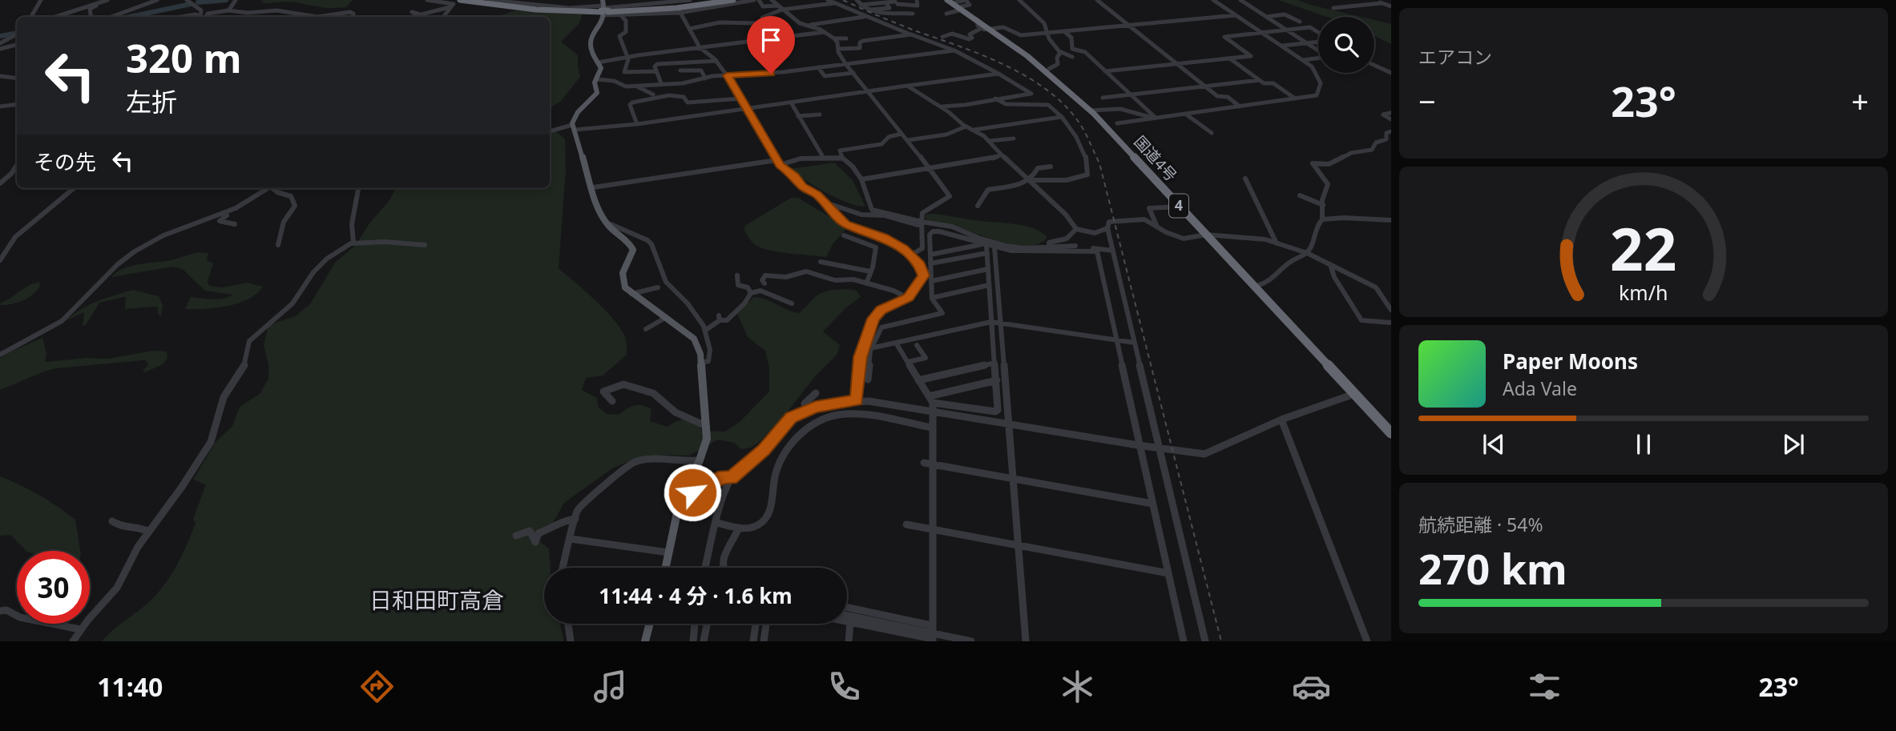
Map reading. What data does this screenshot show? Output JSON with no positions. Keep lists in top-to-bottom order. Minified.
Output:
{"streets":{"highway":["国道4号","4"]},"districts":["日和田町高倉"],"page":{"tile":["エアコン",["航続距離 · 54%","270 km"]],"turn":["320 m","左折"],"heat":["−","23°","+"],"then":"その先","song":["Paper Moons","Ada Vale"],"limit":"30","trip":"11:44 · 4 分 · 1.6 km","tabs":["11:40","23°"],"gauge":["22","km/h"]}}
